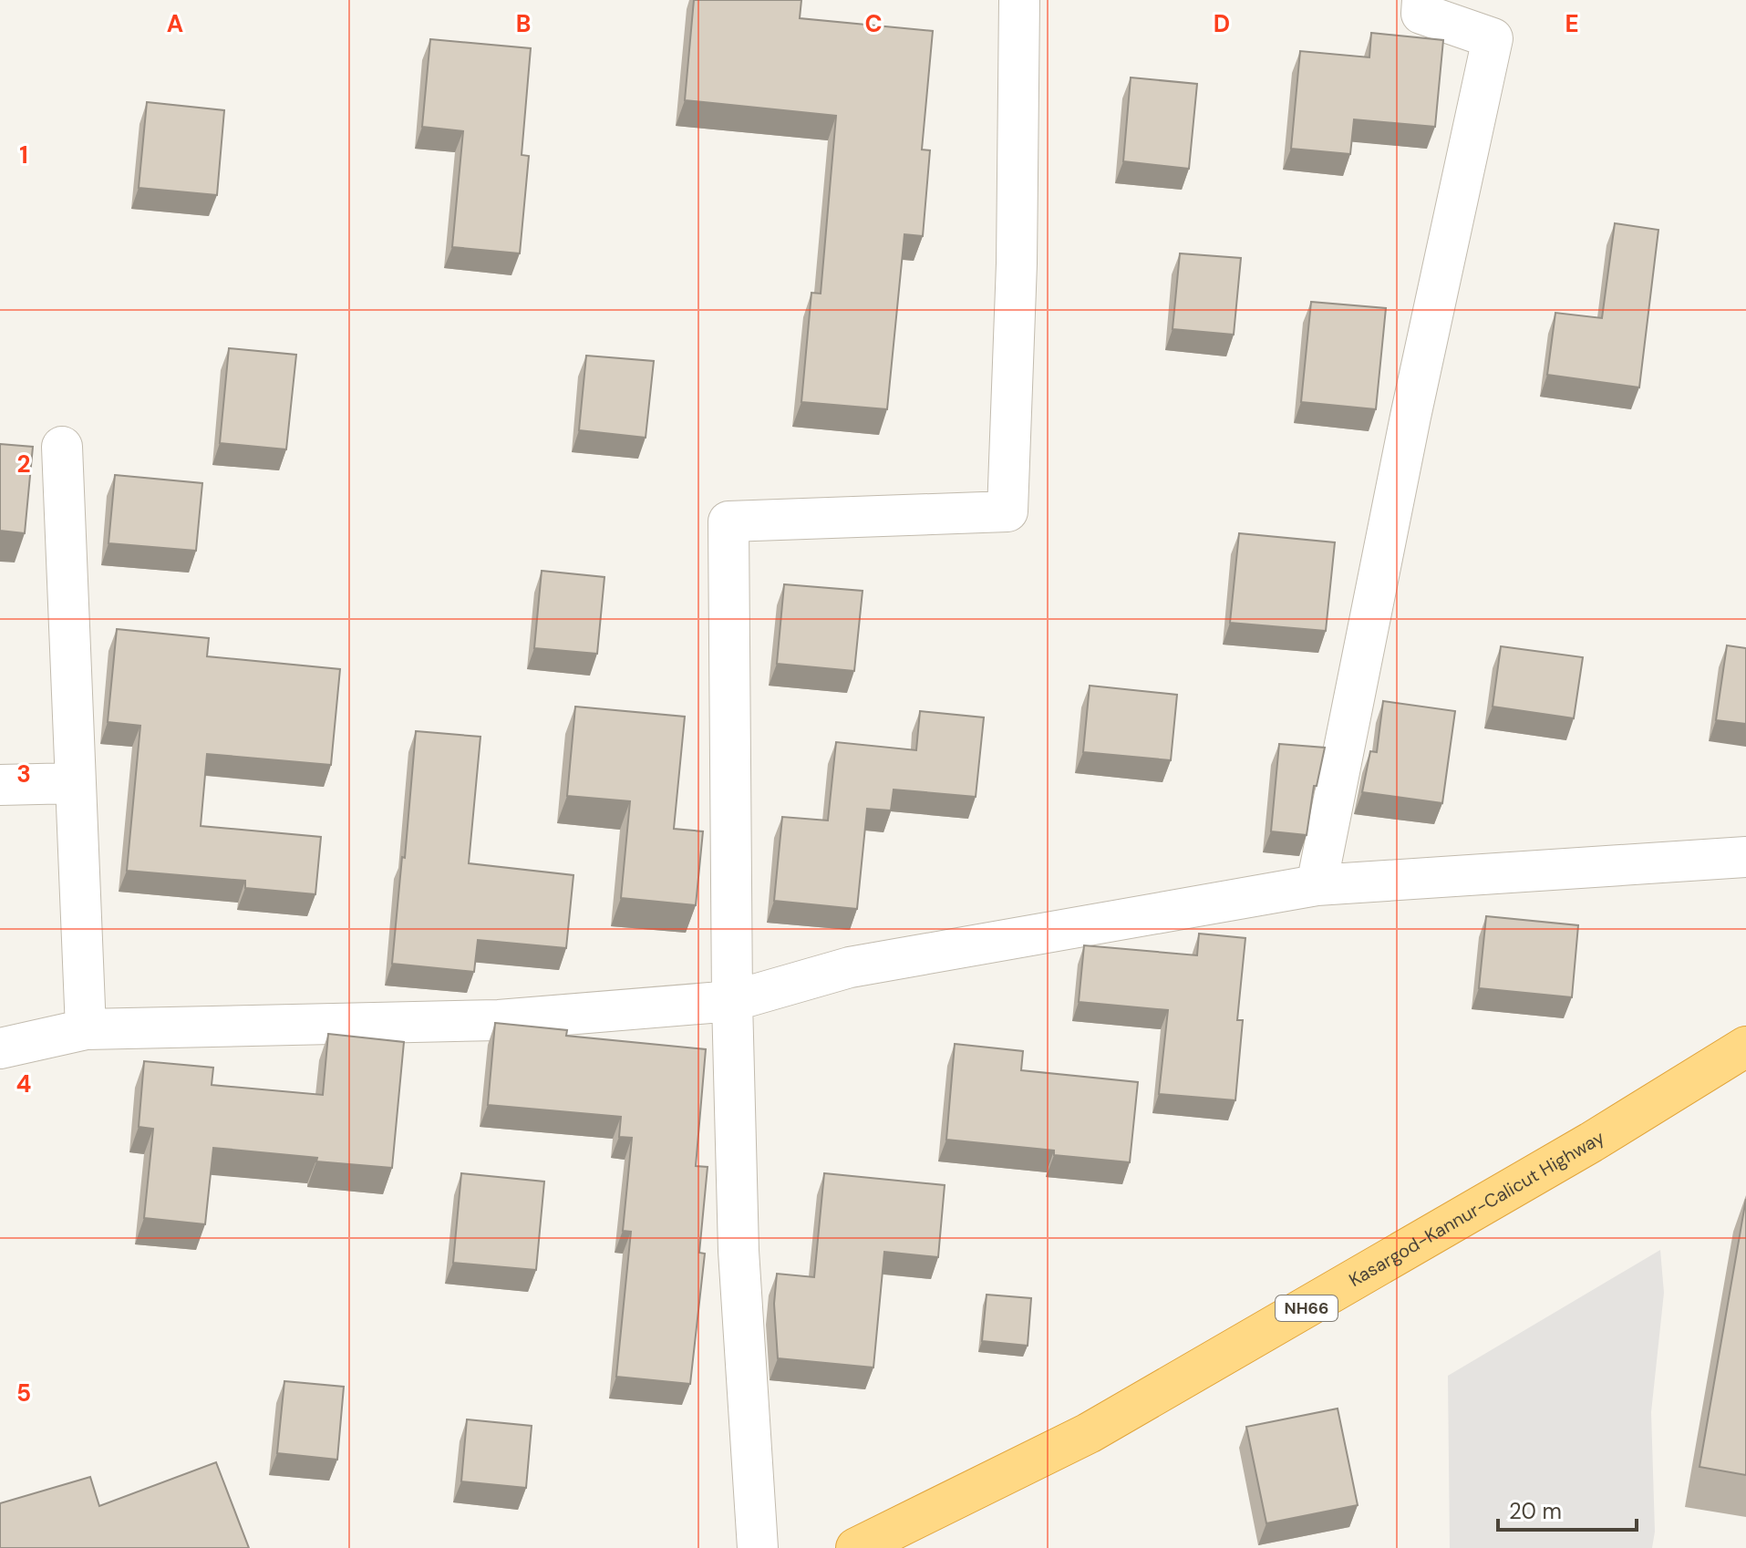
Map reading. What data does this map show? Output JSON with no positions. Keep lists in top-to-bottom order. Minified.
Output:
{"streets":{"highway":["Kasargod-Kannur-Calicut Highway","NH66"]},"scale_bar":"20 m","grid":{"columns":["A","B","C","D","E"],"rows":["1","2","3","4","5"]}}
